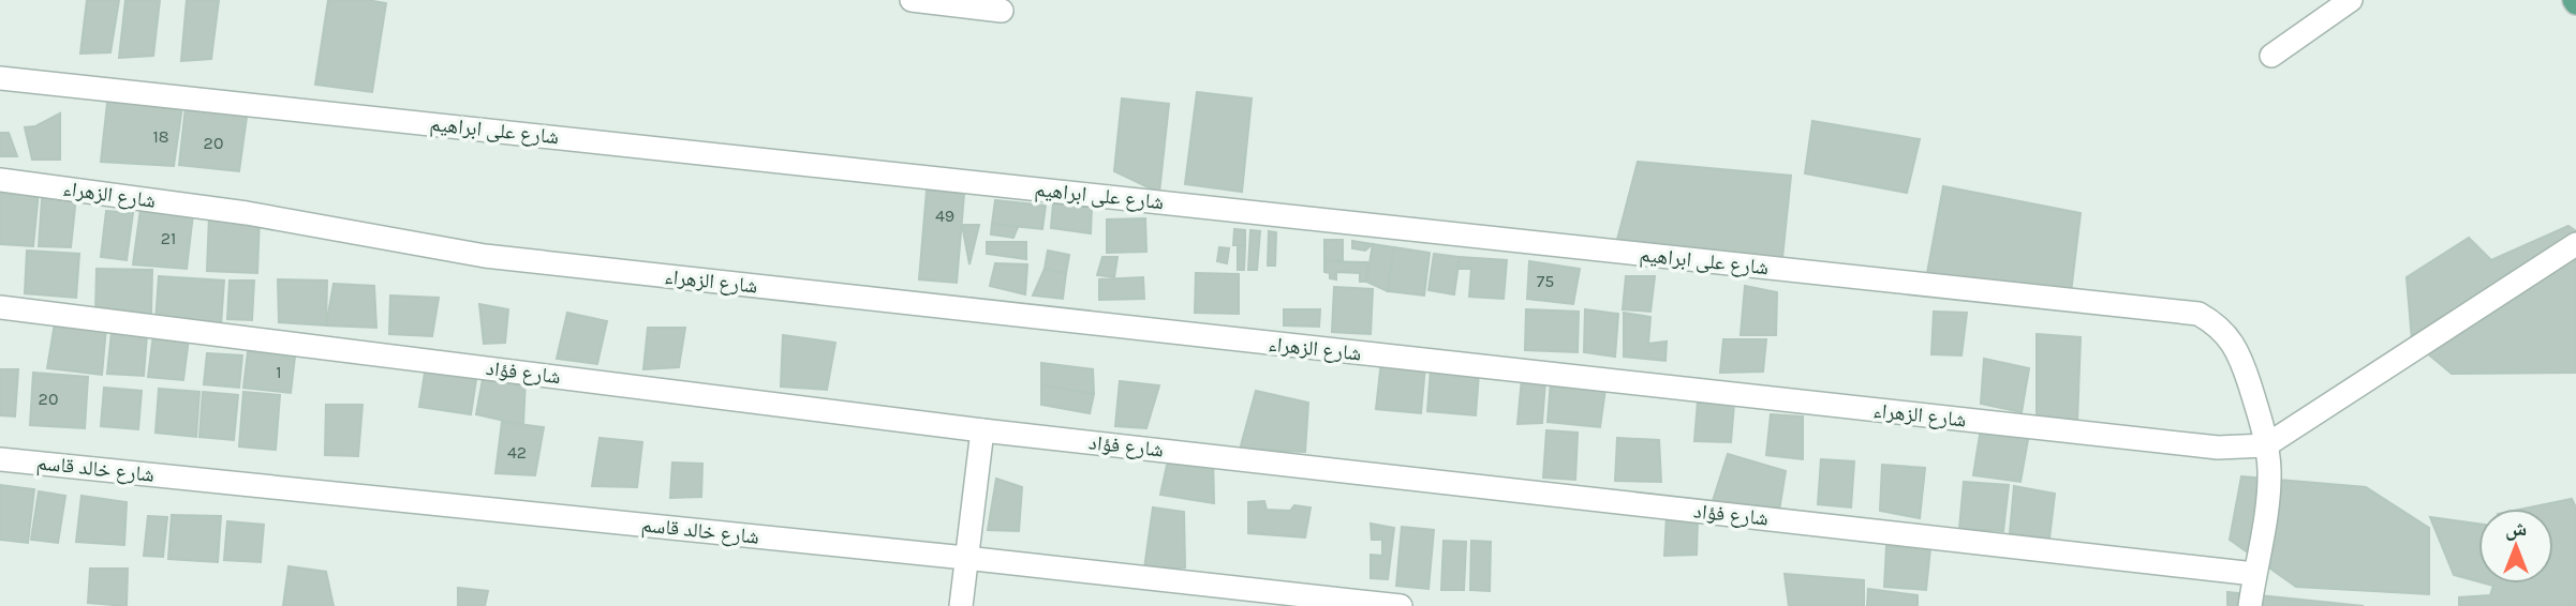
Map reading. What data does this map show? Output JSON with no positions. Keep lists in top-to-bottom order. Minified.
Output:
{"streets":{"street":["شارع على ابراهيم","شارع الزهراء","شارع فؤاد","شارع خالد قاسم"]},"crossings":[["شارع على ابراهيم","شارع الزهراء"]],"house_numbers":["18","20","49","21","75","1","20","42"],"north":"top"}
